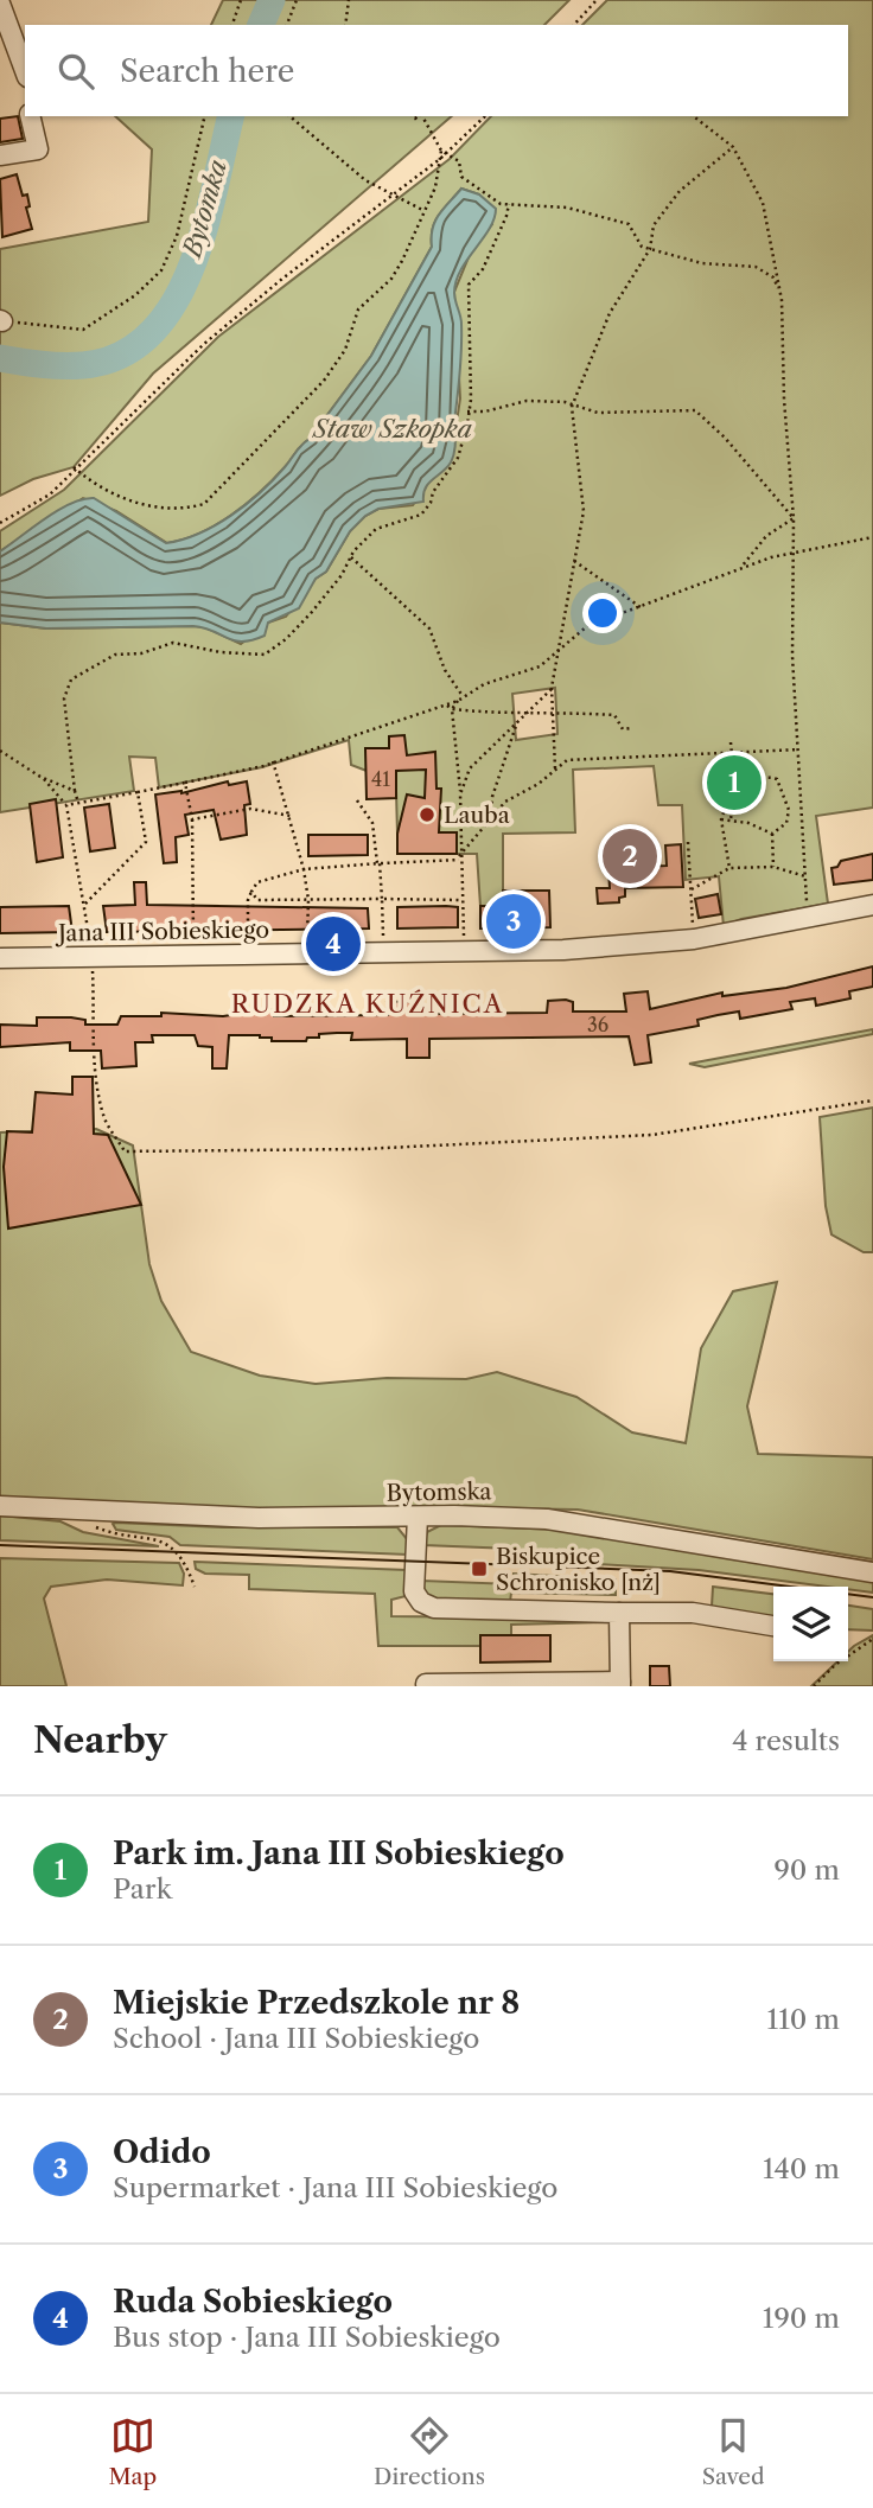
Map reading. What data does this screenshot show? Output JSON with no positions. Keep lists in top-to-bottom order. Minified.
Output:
{"streets":{"street":["Jana III Sobieskiego","Bytomska"]},"districts":["RUDZKA KUŹNICA"],"water":["Bytomka","Staw Szkopka"],"places":{"other":["Lauba"],"transit":["Biskupice Schronisko [nż]"]},"house_numbers":["41","36"],"page":{"search":"Search here","pins":["1","2","3","4"],"heading":["Nearby","4 results"],"list":[{"mark":"1","name":"Park im. Jana III Sobieskiego","note":"Park","value":"90 m"},{"mark":"2","name":"Miejskie Przedszkole nr 8","note":"School · Jana III Sobieskiego","value":"110 m"},{"mark":"3","name":"Odido","note":"Supermarket · Jana III Sobieskiego","value":"140 m"},{"mark":"4","name":"Ruda Sobieskiego","note":"Bus stop · Jana III Sobieskiego","value":"190 m"}],"nav":["Map","Directions","Saved"]}}
